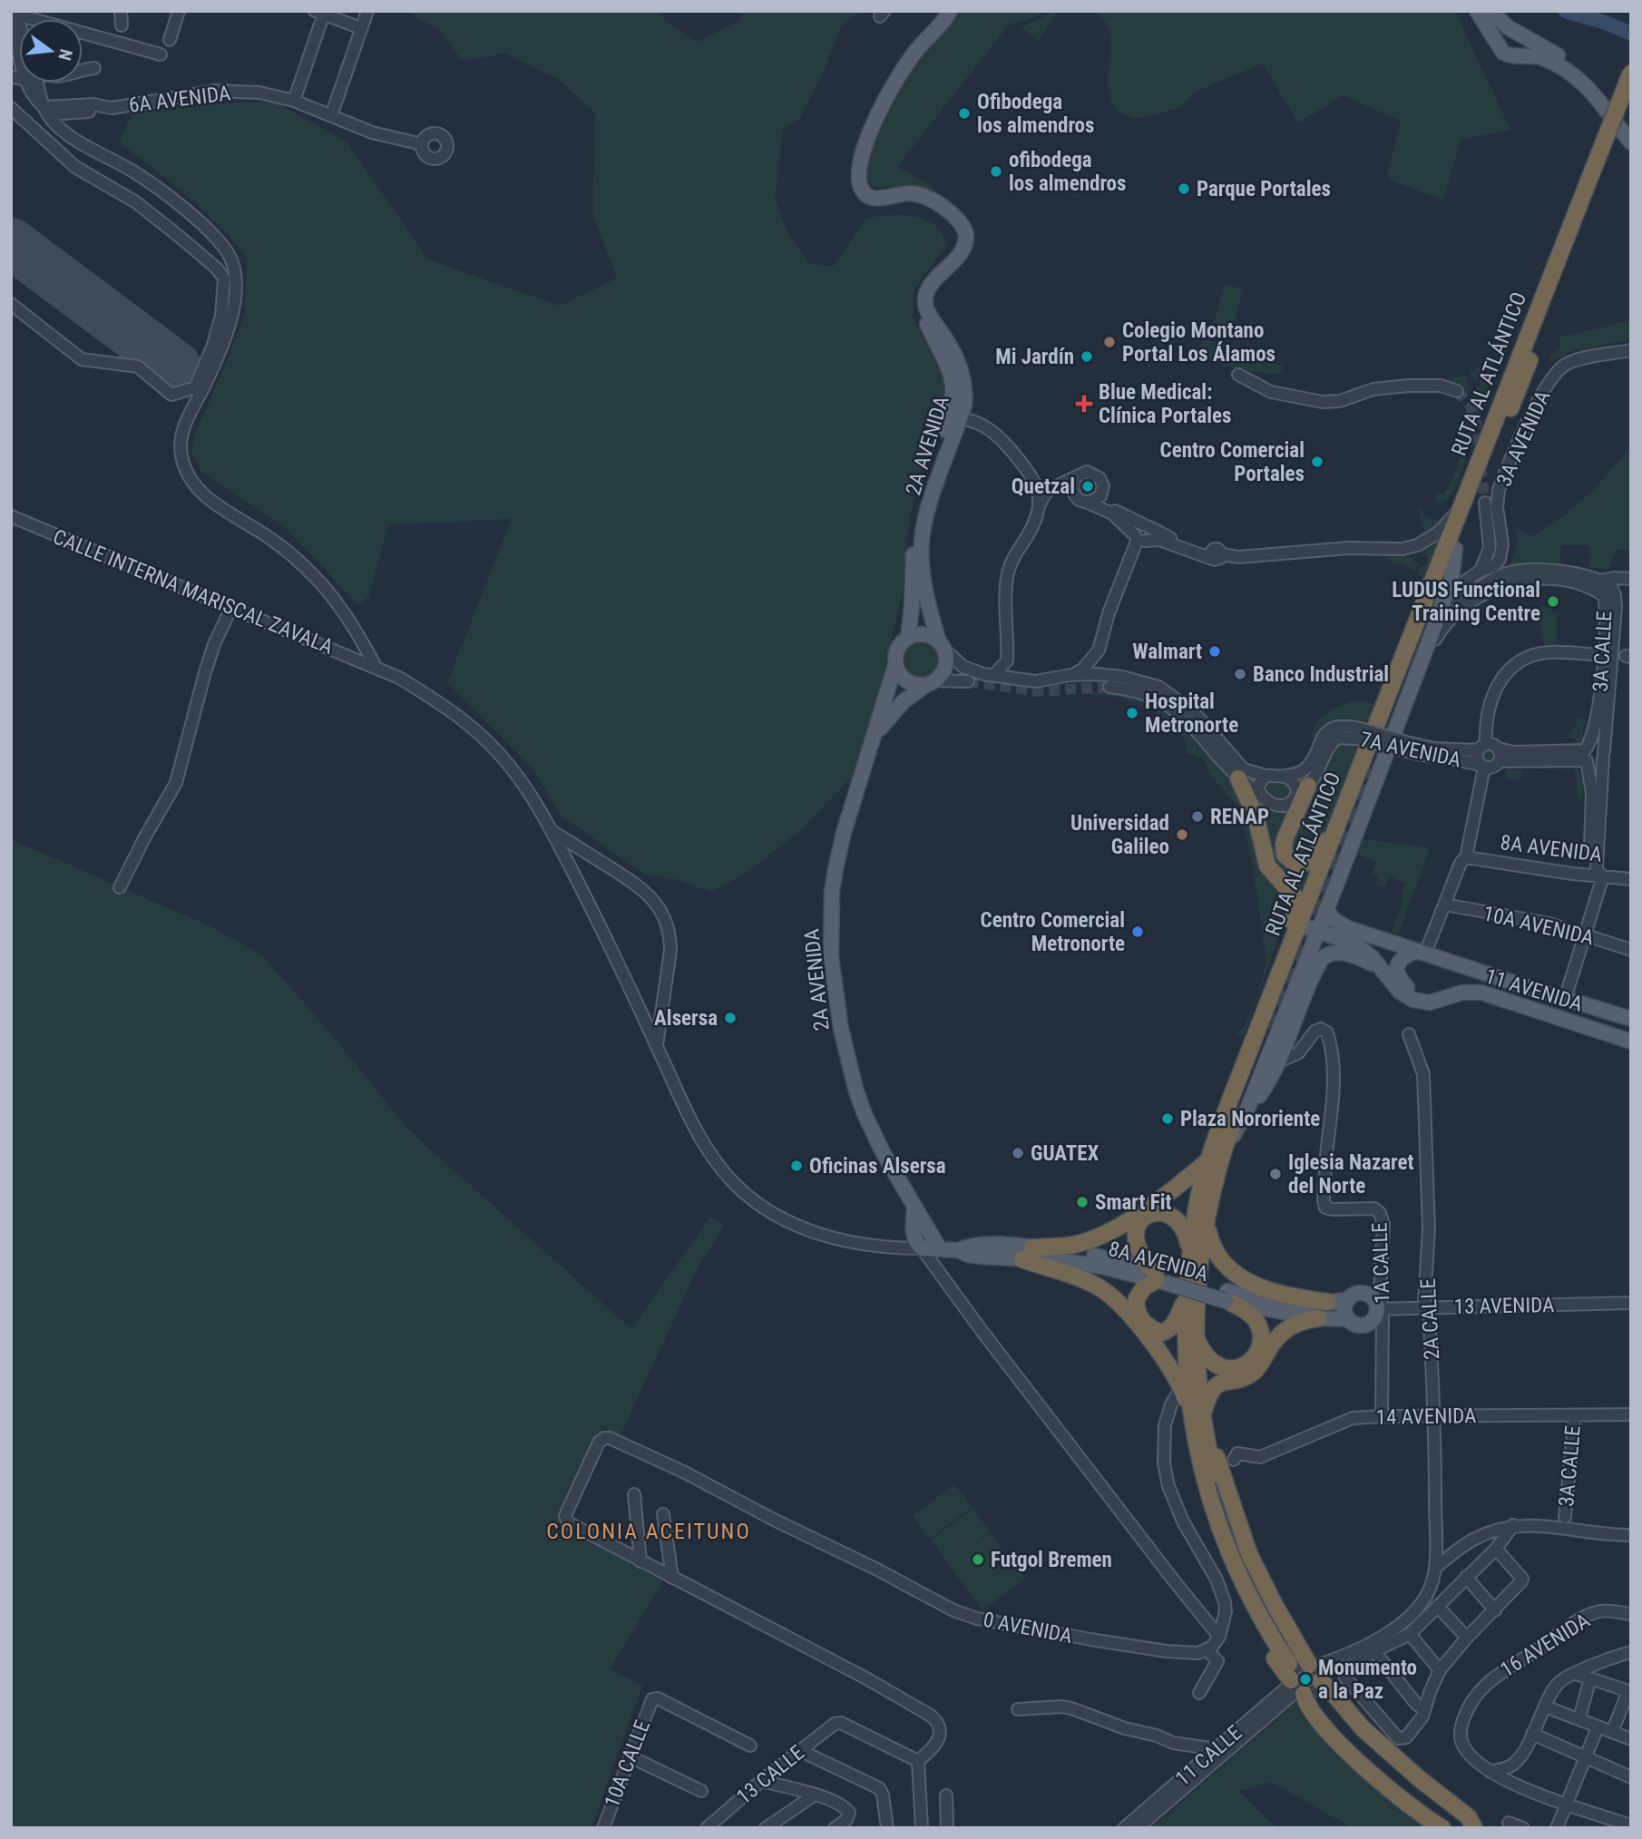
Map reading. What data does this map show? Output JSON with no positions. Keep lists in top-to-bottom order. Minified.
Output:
{"streets":{"highway":["RUTA AL ATLÁNTICO"],"main road":["2A AVENIDA","8A AVENIDA","11 AVENIDA"],"street":["6A AVENIDA","3A AVENIDA","CALLE INTERNA MARISCAL ZAVALA","3A CALLE","7A AVENIDA","10A AVENIDA","1A CALLE","13 AVENIDA","2A CALLE","14 AVENIDA","0 AVENIDA","16 AVENIDA","11 CALLE","10A CALLE","13 CALLE"]},"crossings":[["6A AVENIDA","CALLE INTERNA MARISCAL ZAVALA"],["RUTA AL ATLÁNTICO","3A AVENIDA"],["RUTA AL ATLÁNTICO","8A AVENIDA"],["RUTA AL ATLÁNTICO","11 AVENIDA"],["RUTA AL ATLÁNTICO","11 CALLE"],["2A AVENIDA","8A AVENIDA"],["CALLE INTERNA MARISCAL ZAVALA","8A AVENIDA"],["3A CALLE","8A AVENIDA"],["3A CALLE","10A AVENIDA"],["3A CALLE","11 AVENIDA"],["3A CALLE","14 AVENIDA"],["8A AVENIDA","1A CALLE"],["8A AVENIDA","13 AVENIDA"],["1A CALLE","13 AVENIDA"],["1A CALLE","14 AVENIDA"],["13 AVENIDA","2A CALLE"],["2A CALLE","14 AVENIDA"]],"districts":["COLONIA ACEITUNO"],"places":{"other":["Ofibodega los almendros","ofibodega los almendros","Parque Portales","Colegio Montano Portal Los Álamos","Mi Jardín","Centro Comercial Portales","Quetzal","LUDUS Functional Training Centre","Walmart","Banco Industrial","Hospital Metronorte","RENAP","Universidad Galileo","Centro Comercial Metronorte","Alsersa","Plaza Nororiente","GUATEX","Oficinas Alsersa","Iglesia Nazaret del Norte","Smart Fit","Futgol Bremen","Monumento a la Paz"],"health":["Blue Medical: Clínica Portales"]},"north":"right"}
